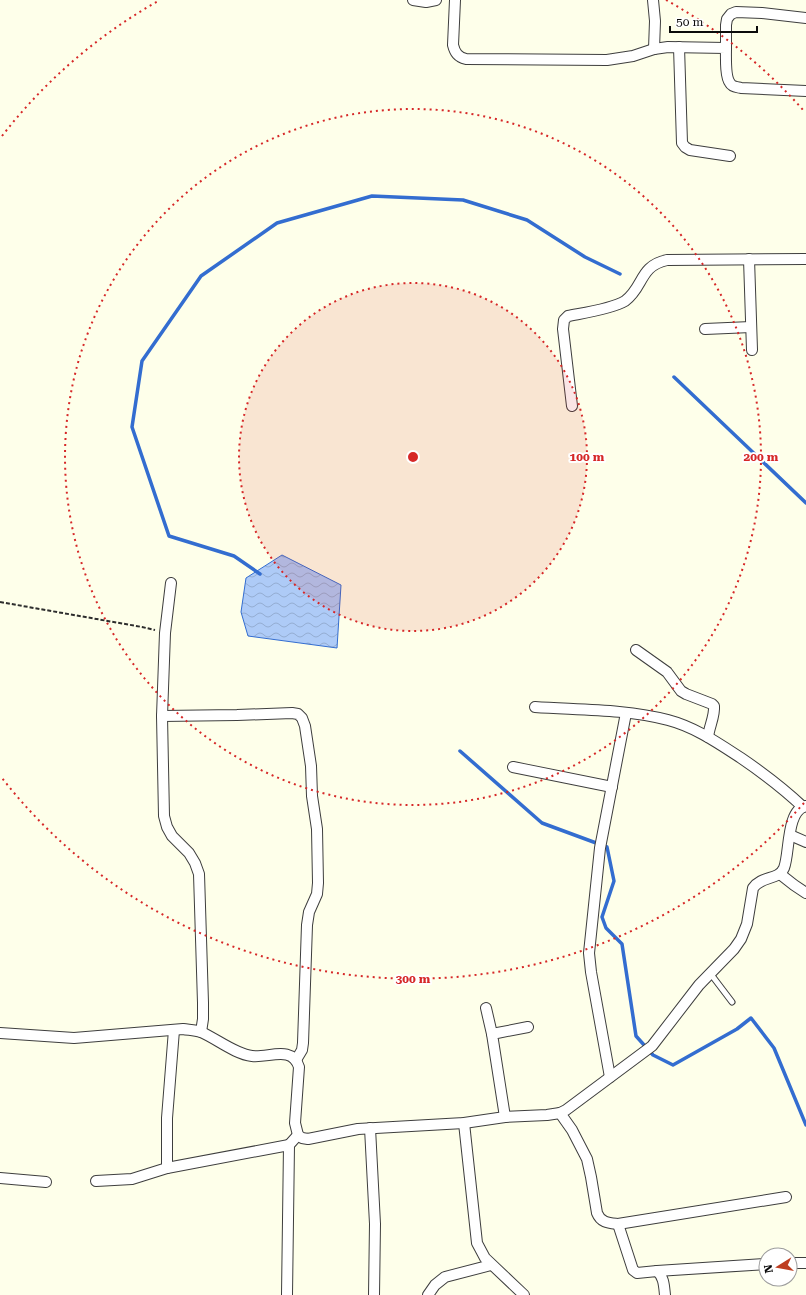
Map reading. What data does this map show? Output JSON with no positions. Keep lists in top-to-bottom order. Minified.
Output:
{"scale_bar":"50 m","north":"left","rings":["100 m","200 m","300 m"]}
